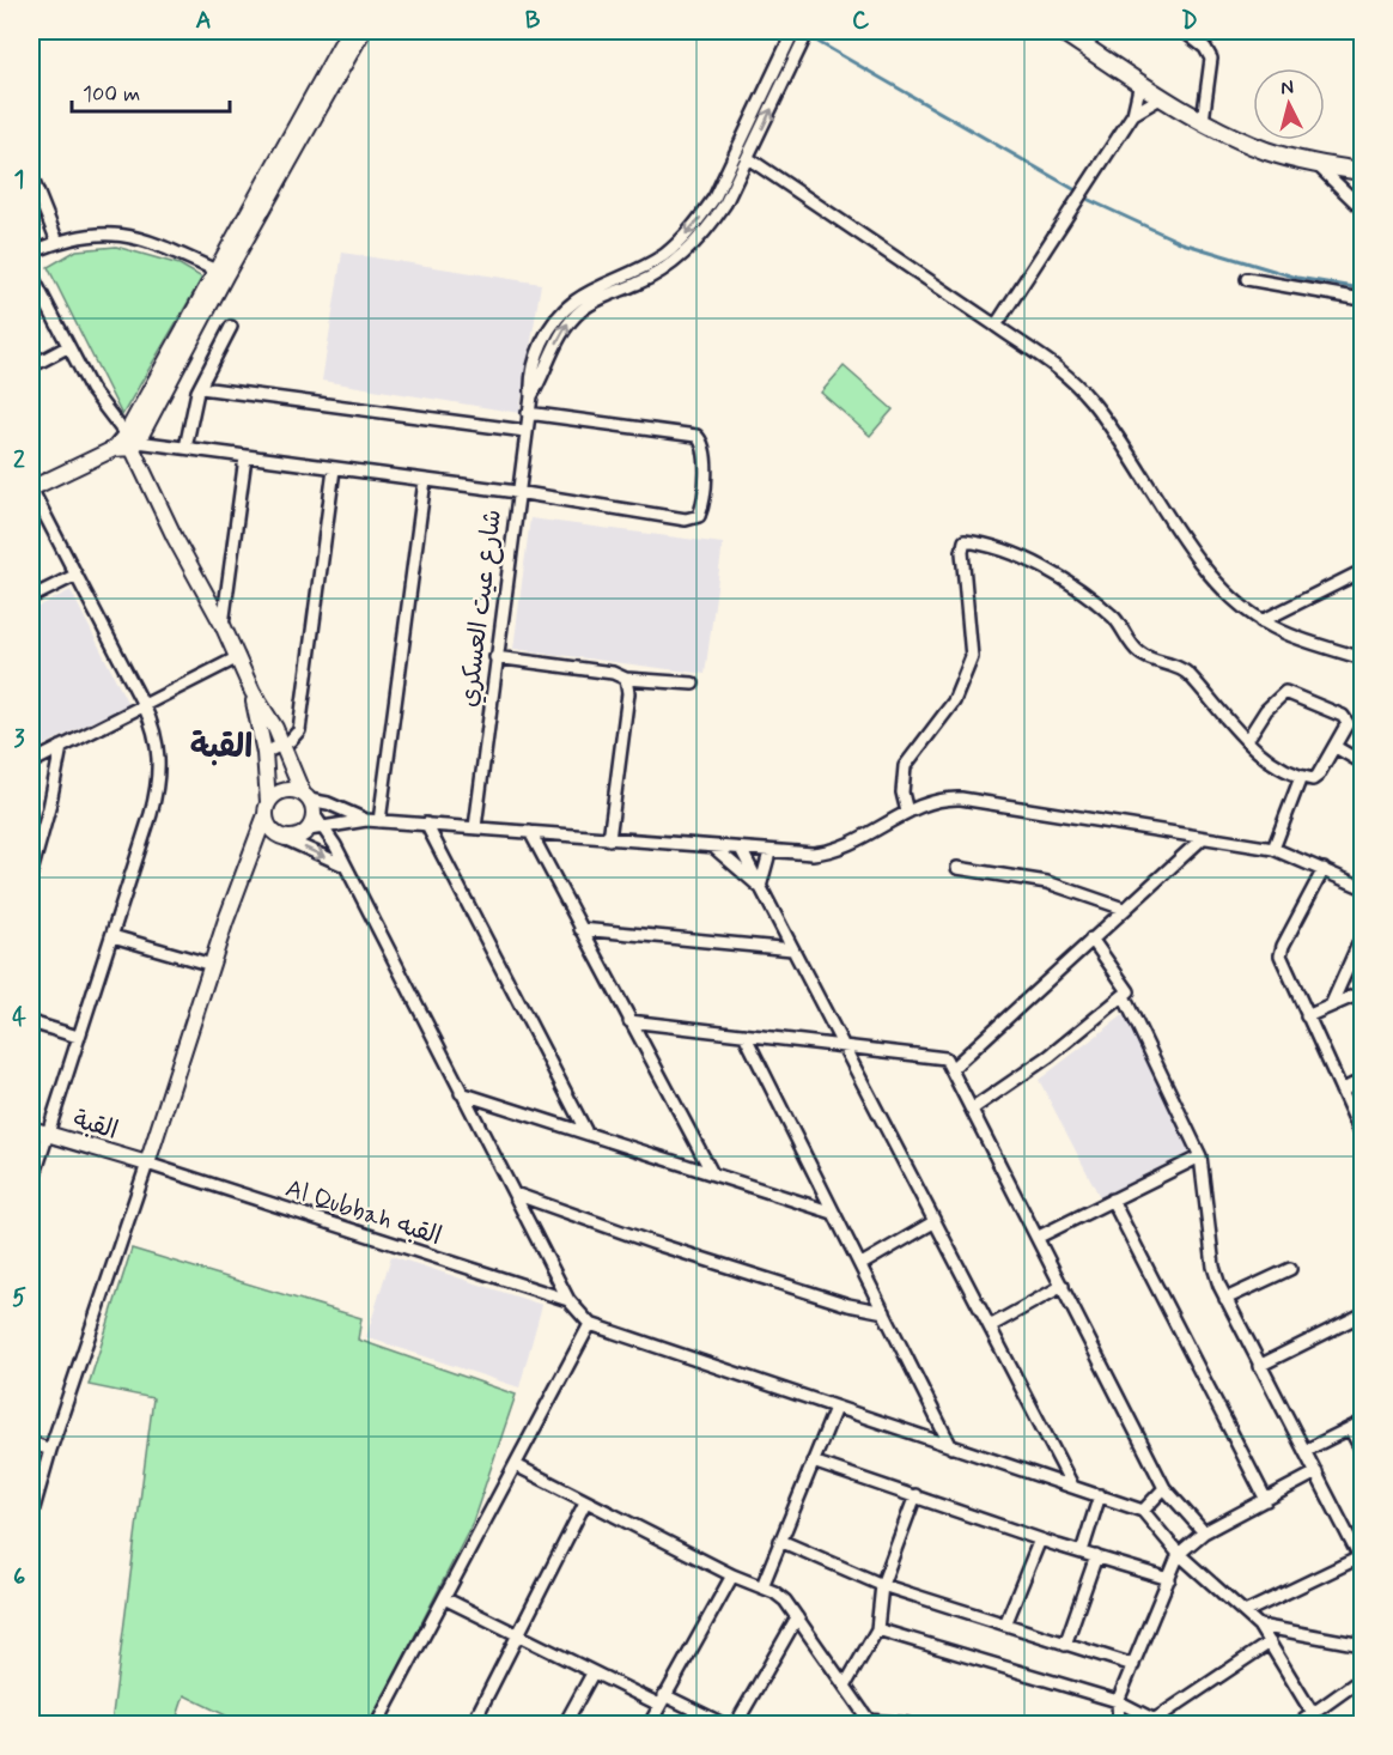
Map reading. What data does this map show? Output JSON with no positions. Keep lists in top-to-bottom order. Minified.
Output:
{"streets":{"main road":["القبة"],"street":["شارع عيت العسكري","Al Qubbah القبه"]},"crossings":[["القبة","Al Qubbah القبه"]],"districts":["القبة"],"scale_bar":"100 m","north":"top","grid":{"columns":["A","B","C","D"],"rows":["1","2","3","4","5","6"]}}
